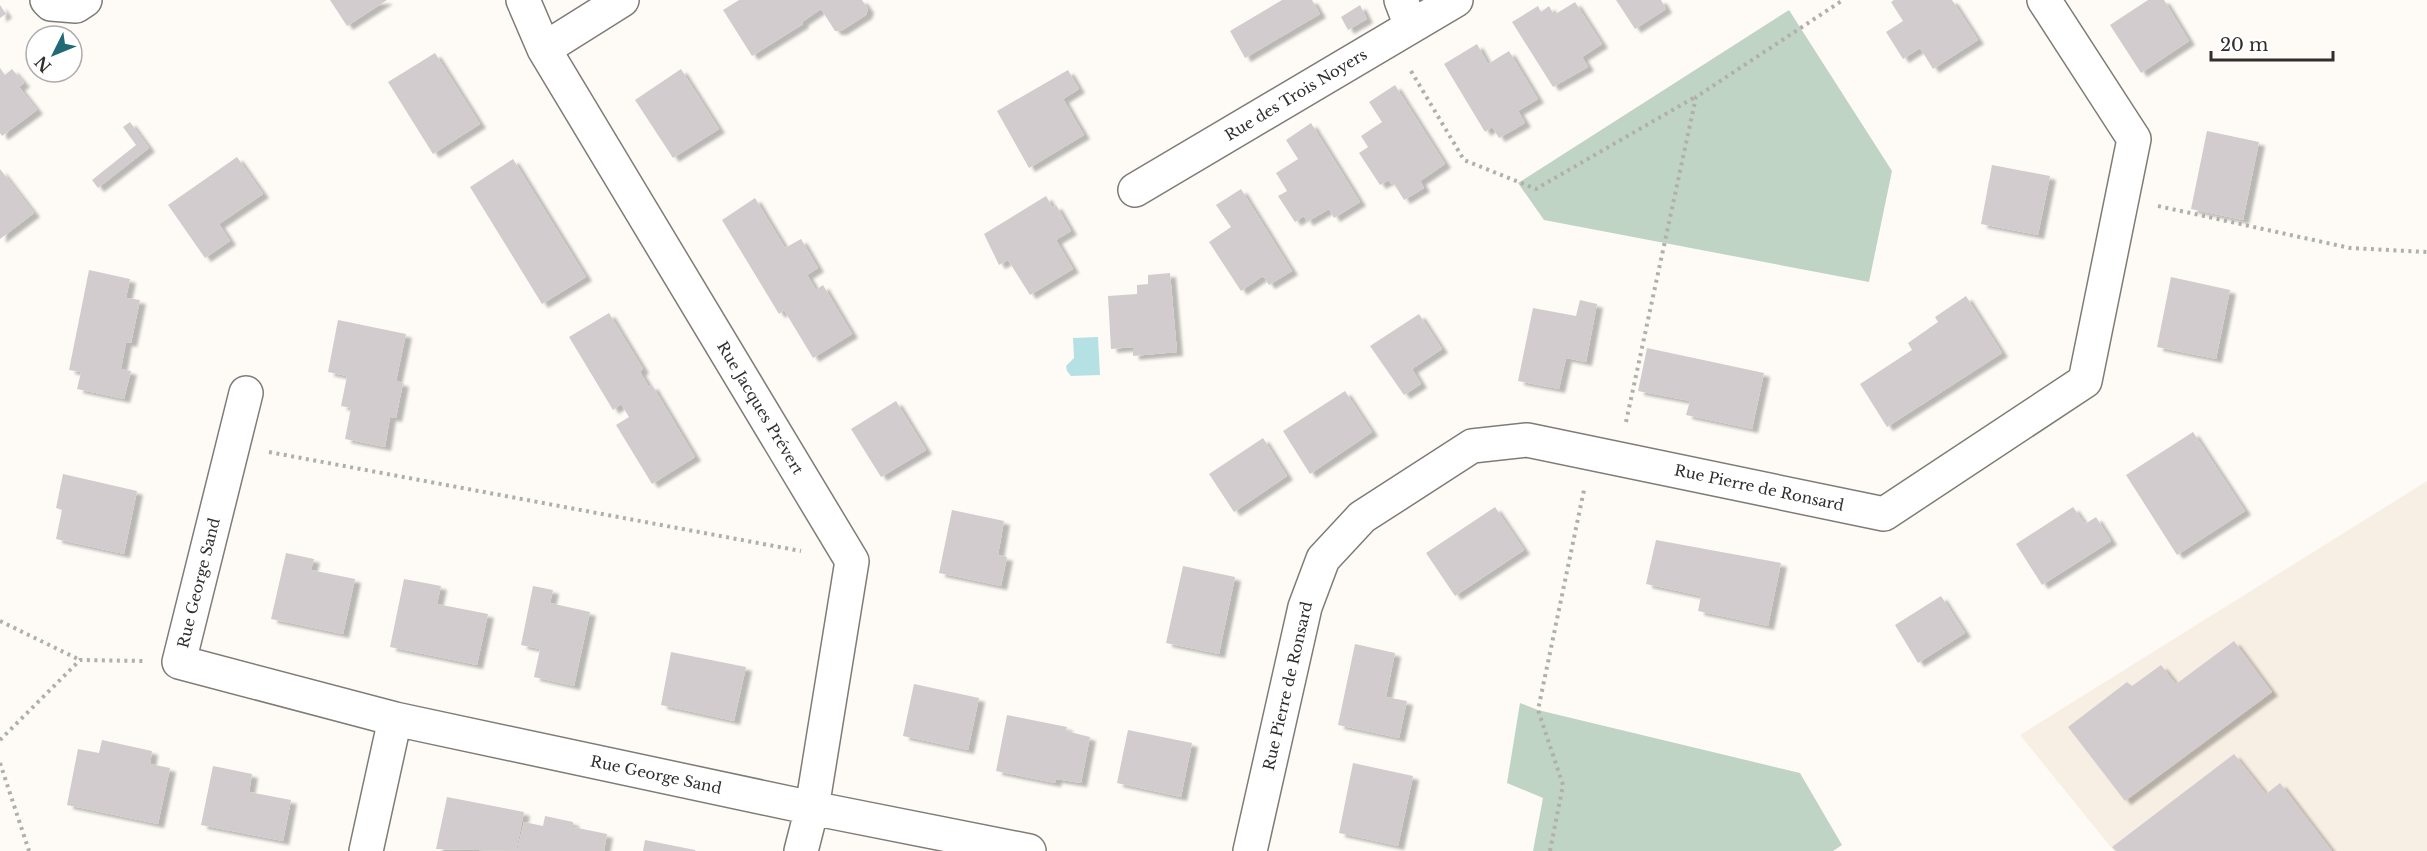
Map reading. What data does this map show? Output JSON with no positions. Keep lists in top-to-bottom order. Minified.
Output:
{"streets":{"street":["Rue des Trois Noyers","Rue Jacques Prévert","Rue Pierre de Ronsard","Rue George Sand"]},"scale_bar":"20 m","north":"bottom left"}
